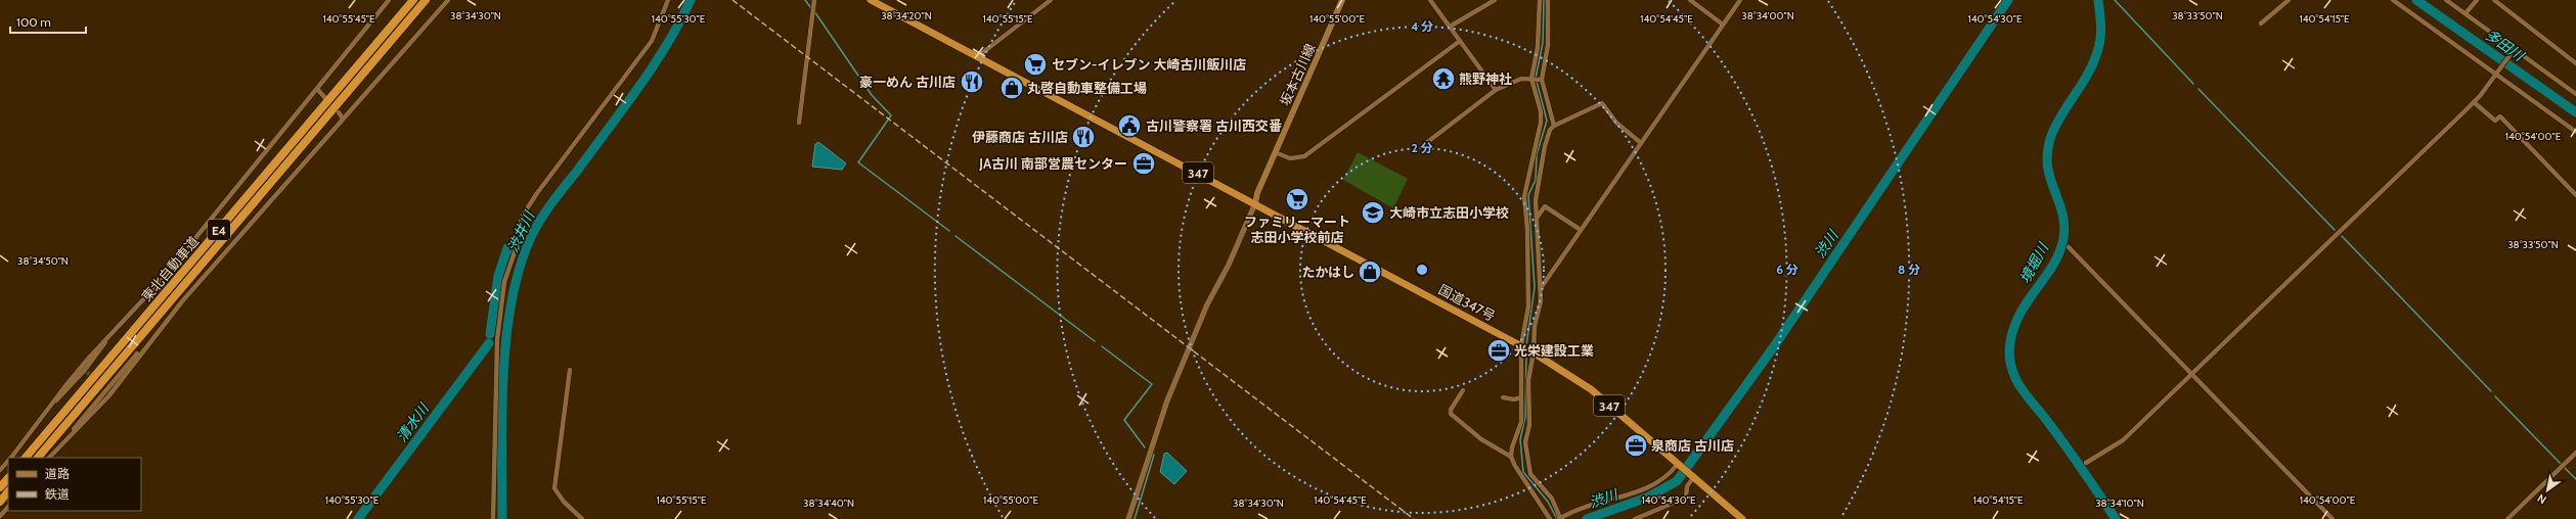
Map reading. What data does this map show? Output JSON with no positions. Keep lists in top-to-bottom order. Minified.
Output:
{"streets":{"highway":["347","E4","東北自動車道","国道347号"],"main road":["坂本古川線"]},"crossings":[["坂本古川線","国道347号"]],"water":["多田川","渋井川","渋川","境堀川","清水川"],"places":{"supermarket":["セブン-イレブン 大崎古川飯川店","ファミリーマート 志田小学校前店"],"temple":["熊野神社"],"restaurant":["豪一めん 古川店","伊藤商店 古川店"],"shop":["丸啓自動車整備工場","たかはし"],"public building":["古川警察署 古川西交番"],"office":["JA古川 南部営農センター","光栄建設工業","泉商店 古川店"],"school or university":["大崎市立志田小学校"]},"legend":["道路","鉄道"],"scale_bar":"100 m","north":"bottom left","coordinates":["38°34'20\"N","38°34'30\"N","38°34'00\"N","38°33'50\"N","140°55'00\"E","140°54'45\"E","140°54'30\"E","140°55'45\"E","140°55'30\"E","140°55'15\"E","140°54'15\"E","140°54'00\"E","38°34'50\"N","38°34'40\"N","38°34'10\"N"],"rings":["4 分","2 分","6 分","8 分"]}
